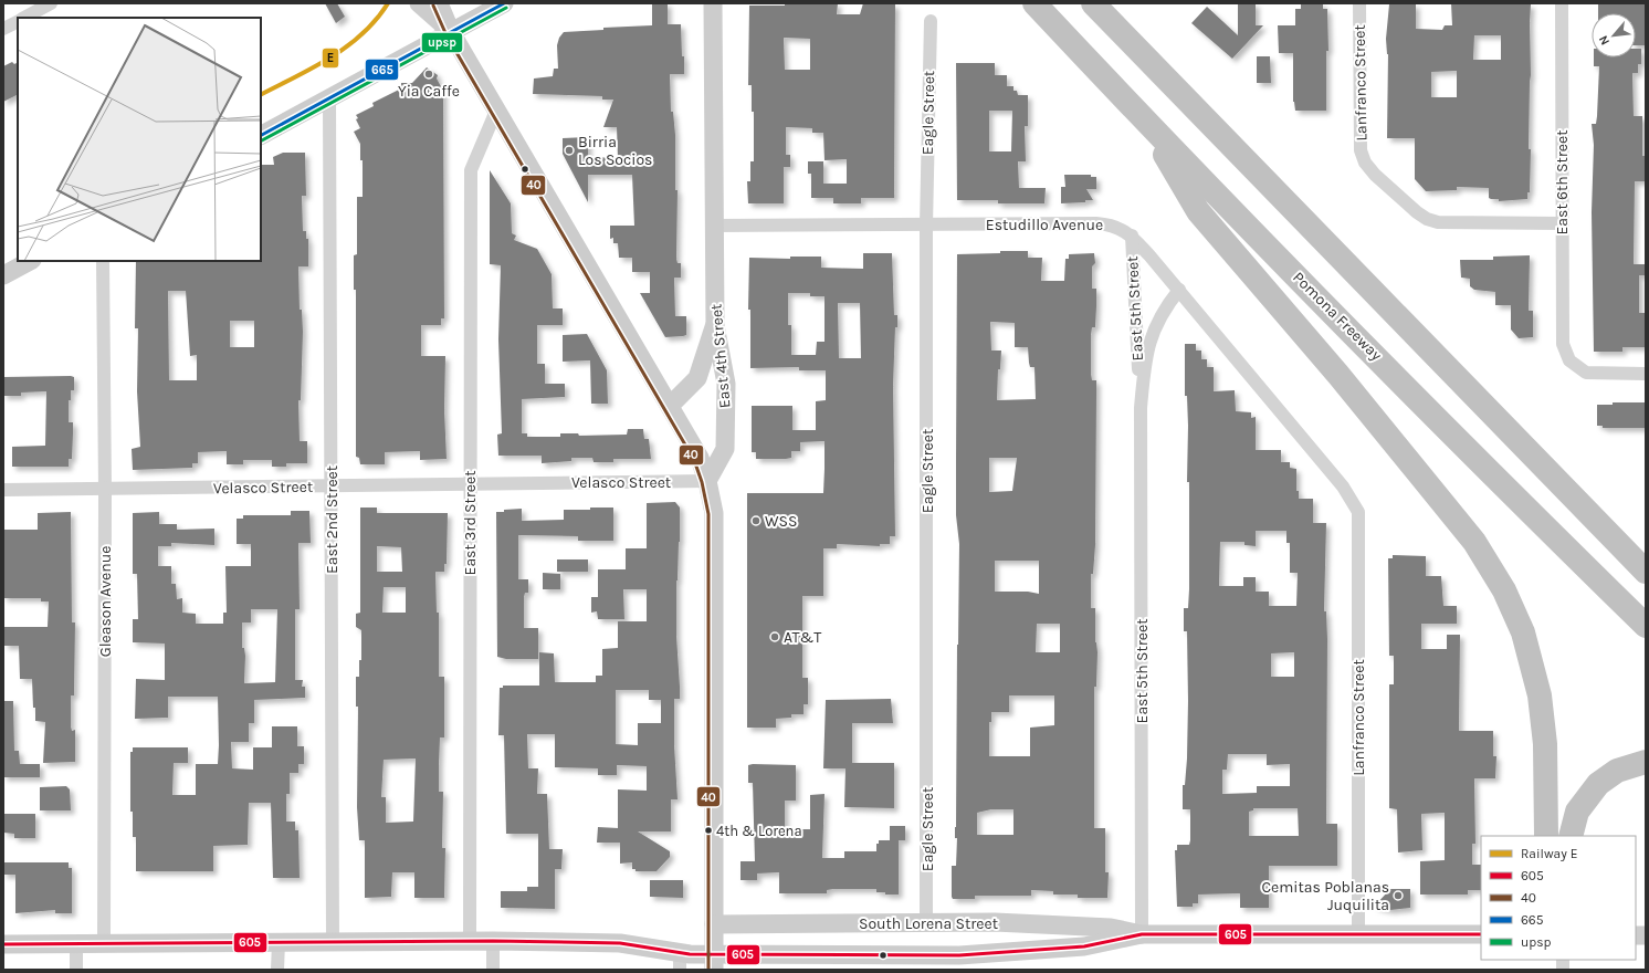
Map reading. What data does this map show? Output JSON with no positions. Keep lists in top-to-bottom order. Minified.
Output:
{"streets":{"highway":["Pomona Freeway"],"main road":["East 4th Street","South Lorena Street"],"street":["Lanfranco Street","Eagle Street","East 6th Street","Estudillo Avenue","East 5th Street","Velasco Street","East 2nd Street","East 3rd Street","Gleason Avenue"]},"crossings":[["Lanfranco Street","East 6th Street"],["Lanfranco Street","Estudillo Avenue"],["Lanfranco Street","South Lorena Street"],["Eagle Street","Estudillo Avenue"],["Eagle Street","South Lorena Street"],["Estudillo Avenue","East 5th Street"],["Estudillo Avenue","East 4th Street"],["East 5th Street","South Lorena Street"],["East 4th Street","Velasco Street"],["Velasco Street","East 2nd Street"],["Velasco Street","East 3rd Street"],["Velasco Street","Gleason Avenue"],["East 2nd Street","South Lorena Street"],["East 3rd Street","South Lorena Street"],["Gleason Avenue","South Lorena Street"]],"places":["Yia Caffe","Birria Los Socios","WSS","AT&T","4th & Lorena","Cemitas Poblanas Juquilita"],"lines":["rail line E","transit line 665","transit line 40","transit line upsp","transit line 605"],"legend":["Railway E","605","40","665","upsp"],"north":"bottom left"}
